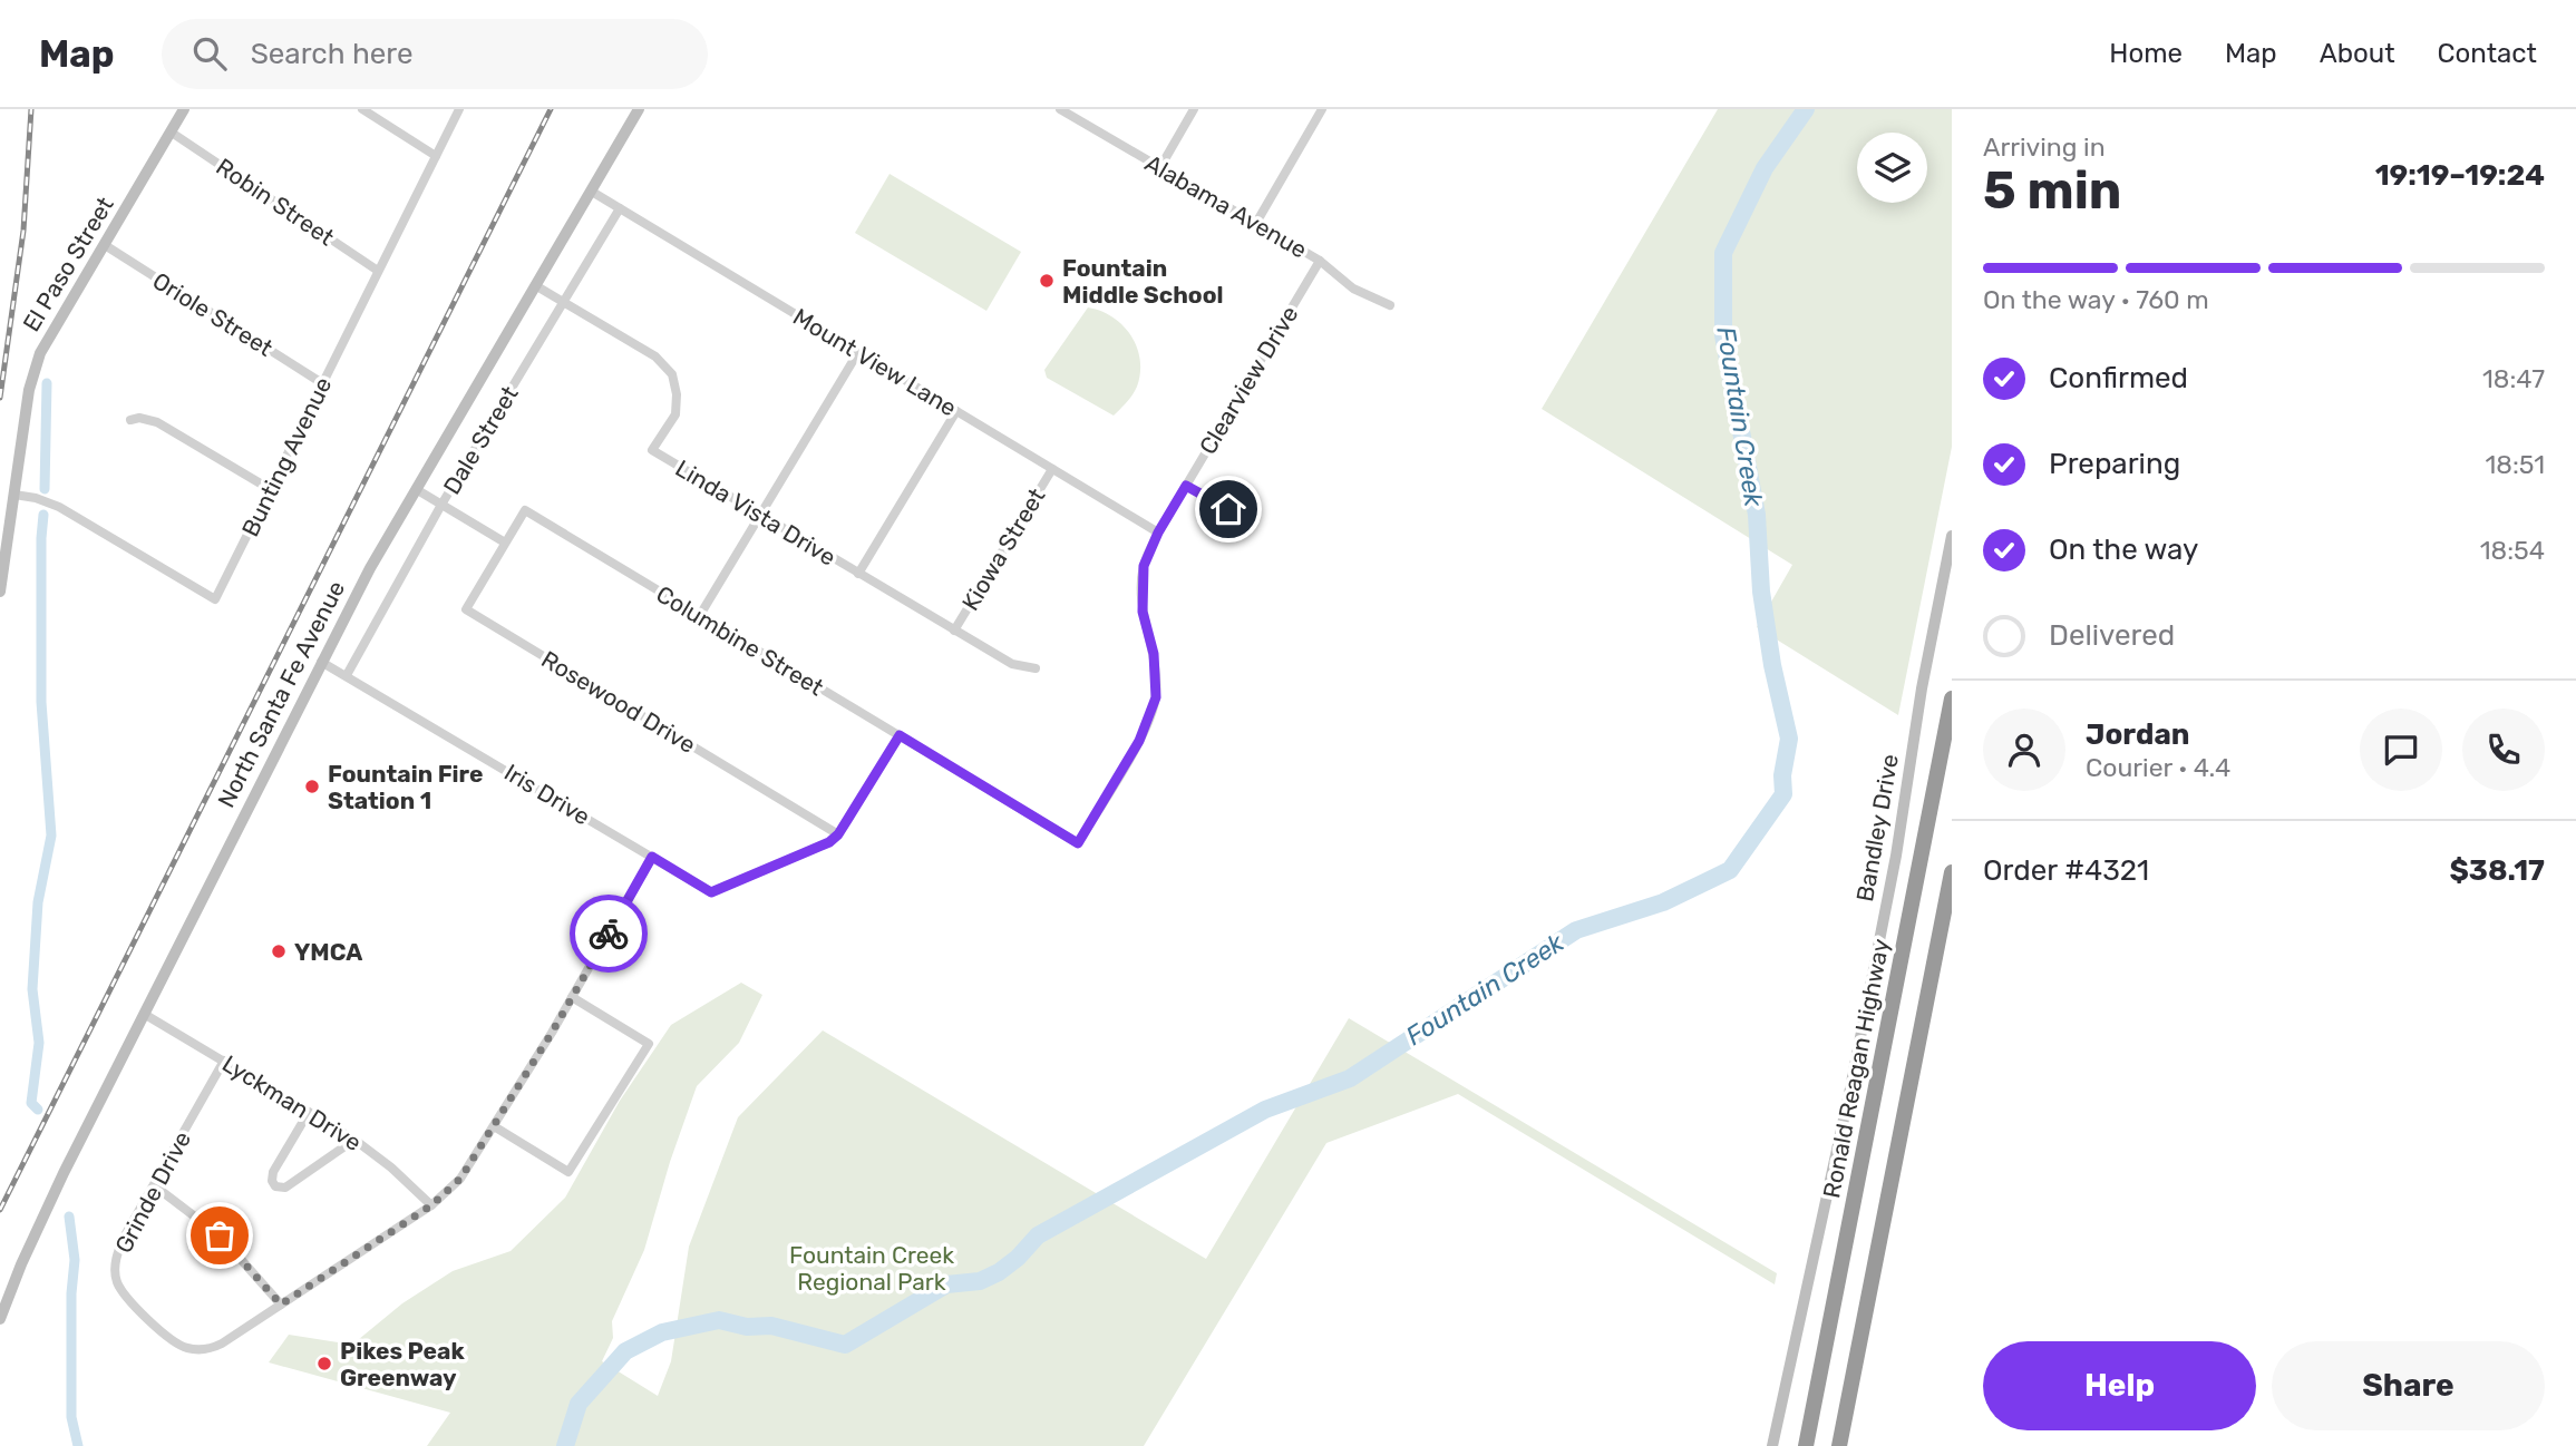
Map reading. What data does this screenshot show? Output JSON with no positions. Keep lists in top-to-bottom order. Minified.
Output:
{"streets":{"highway":["Ronald Reagan Highway"],"main road":["El Paso Street","North Santa Fe Avenue","Bandley Drive"],"street":["Robin Street","Alabama Avenue","Oriole Street","Mount View Lane","Clearview Drive","Dale Street","Bunting Avenue","Linda Vista Drive","Kiowa Street","Columbine Street","Rosewood Drive","Iris Drive","Lyckman Drive","Grinde Drive"]},"crossings":[["Robin Street","El Paso Street"],["Robin Street","Bunting Avenue"],["Alabama Avenue","Clearview Drive"],["El Paso Street","Oriole Street"],["El Paso Street","Bunting Avenue"],["Oriole Street","Bunting Avenue"],["Mount View Lane","Clearview Drive"],["Mount View Lane","Dale Street"],["Mount View Lane","Kiowa Street"],["Mount View Lane","North Santa Fe Avenue"],["Clearview Drive","Columbine Street"],["Dale Street","Linda Vista Drive"],["Dale Street","Iris Drive"],["Linda Vista Drive","Kiowa Street"],["Linda Vista Drive","North Santa Fe Avenue"],["Columbine Street","Rosewood Drive"],["North Santa Fe Avenue","Iris Drive"],["North Santa Fe Avenue","Lyckman Drive"],["Iris Drive","Grinde Drive"],["Lyckman Drive","Grinde Drive"]],"water":["Fountain Creek"],"parks":["Fountain Creek Regional Park"],"places":["Fountain Middle School","Fountain Fire Station 1","YMCA","Pikes Peak Greenway"],"page":{"header":"Map","search":"Search here","nav":["Home","Map","About","Contact"],"heading":["5 min","Arriving in","19:19–19:24"],"panel":["Jordan","Courier · 4.4","Order #4321","$38.17"],"bar":"On the way · 760 m","list":[["Confirmed","18:47"],["Preparing","18:51"],["On the way","18:54"],"Delivered"],"buttons":["Help","Share"]}}
